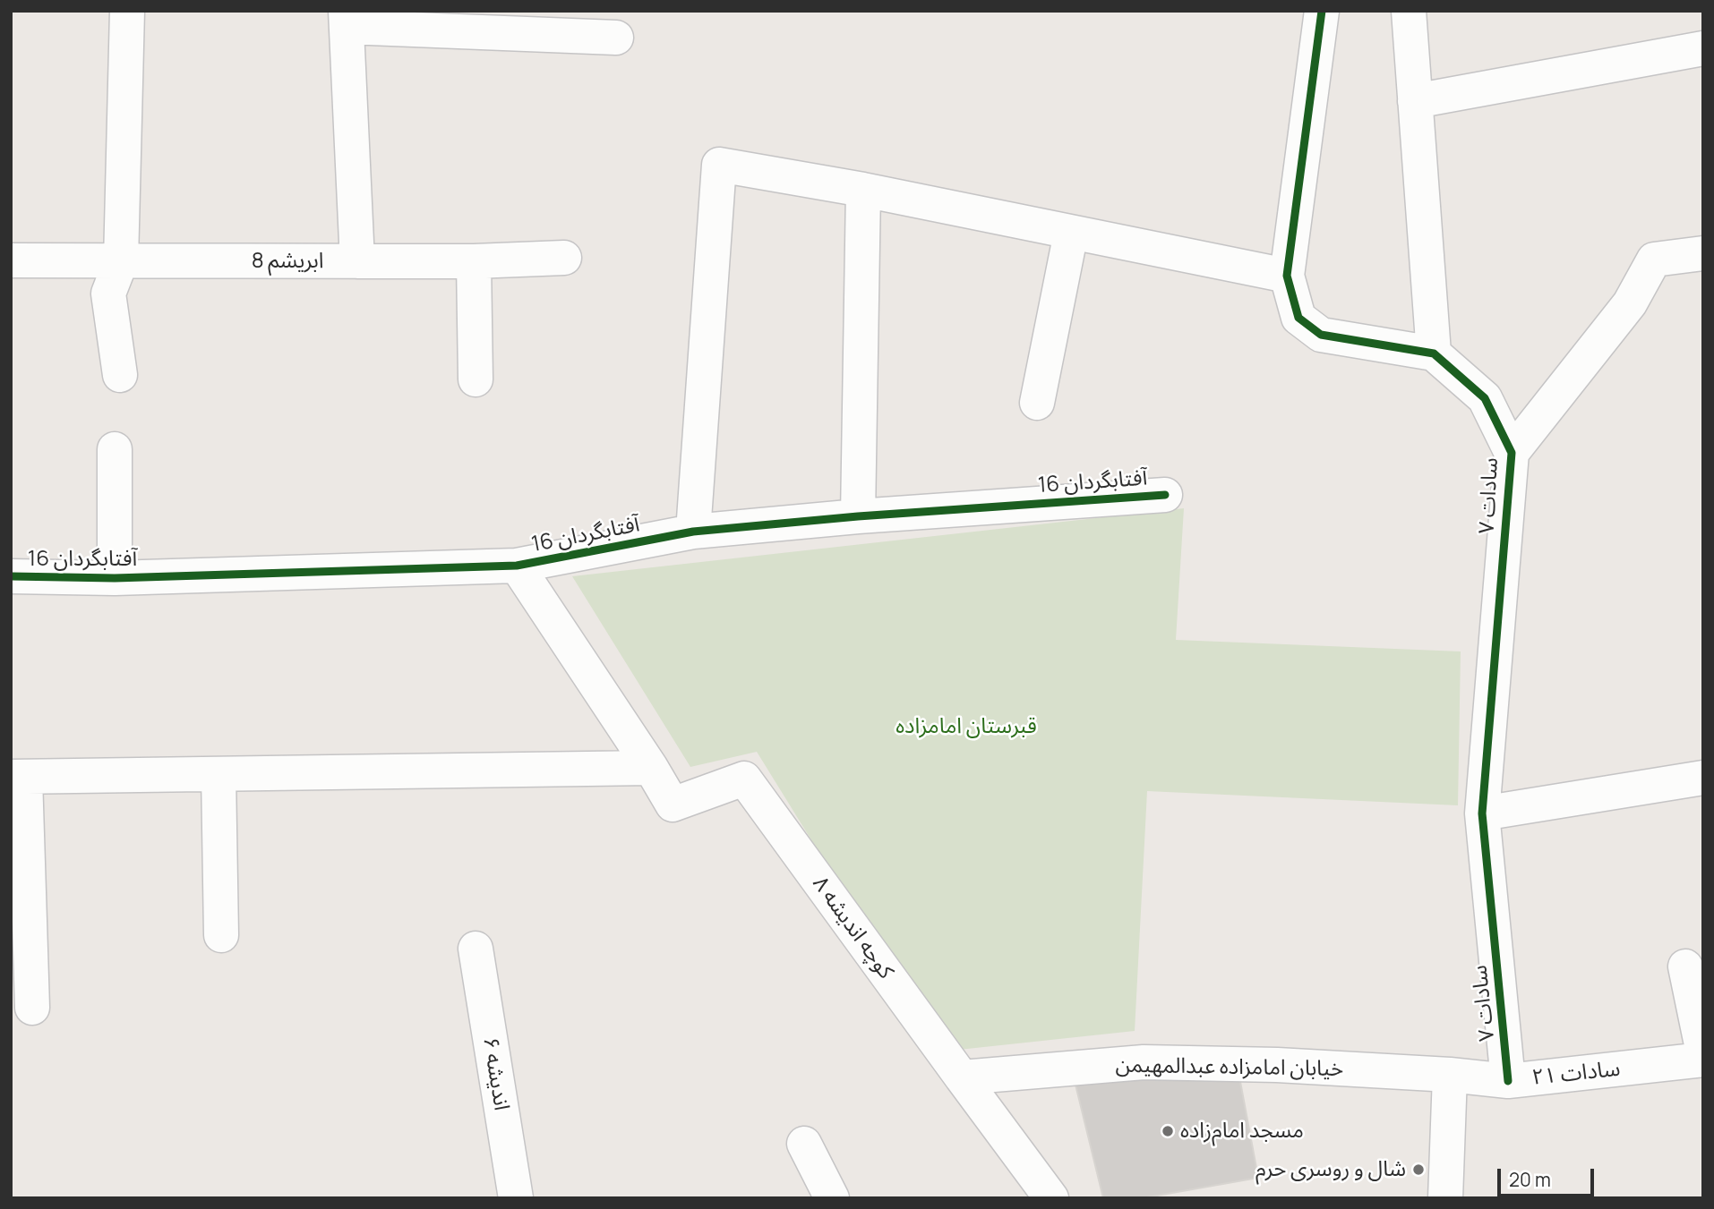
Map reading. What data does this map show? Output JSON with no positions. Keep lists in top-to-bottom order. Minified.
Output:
{"streets":{"street":["ابریشم 8","آفتابگردان 16","سادات ۷","کوچه اندیشه ۸","خیابان امامزاده عبدالمهیمن","اندیشه ۶","سادات ۲۱"]},"crossings":[["سادات ۷","سادات ۲۱"],["کوچه اندیشه ۸","خیابان امامزاده عبدالمهیمن"],["خیابان امامزاده عبدالمهیمن","سادات ۲۱"]],"parks":["قبرستان امامزاده"],"places":["مسجد امام‌زاده","شال و روسری حرم"],"scale_bar":"20 m"}
